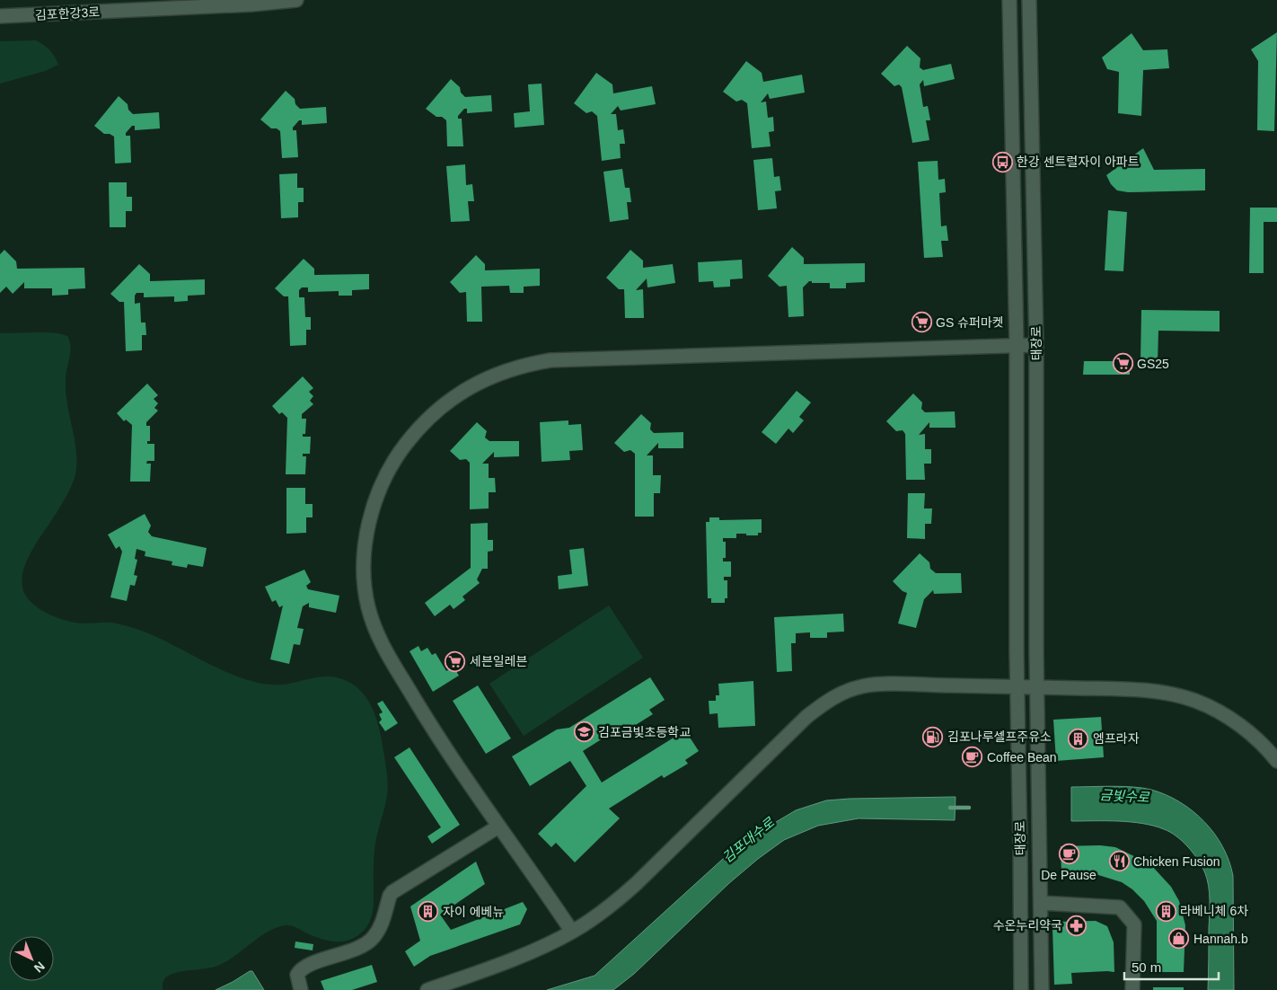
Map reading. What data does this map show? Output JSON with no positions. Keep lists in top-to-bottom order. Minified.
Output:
{"streets":{"street":["김포한강3로","태장로"]},"water":["금빛수로","김포대수로"],"places":{"bus stop":["한강 센트럴자이 아파트"],"supermarket":["GS 슈퍼마켓","GS25","세븐일레븐"],"school or university":["김포금빛초등학교"],"fuel station":["김포나루셀프주유소"],"building":["엠프라자","라베니체 6차","자이 에베뉴"],"cafe":["Coffee Bean","De Pause"],"restaurant":["Chicken Fusion"],"pharmacy":["수온누리약국"],"shop":["Hannah.b"]},"scale_bar":"50 m","north":"bottom right"}
